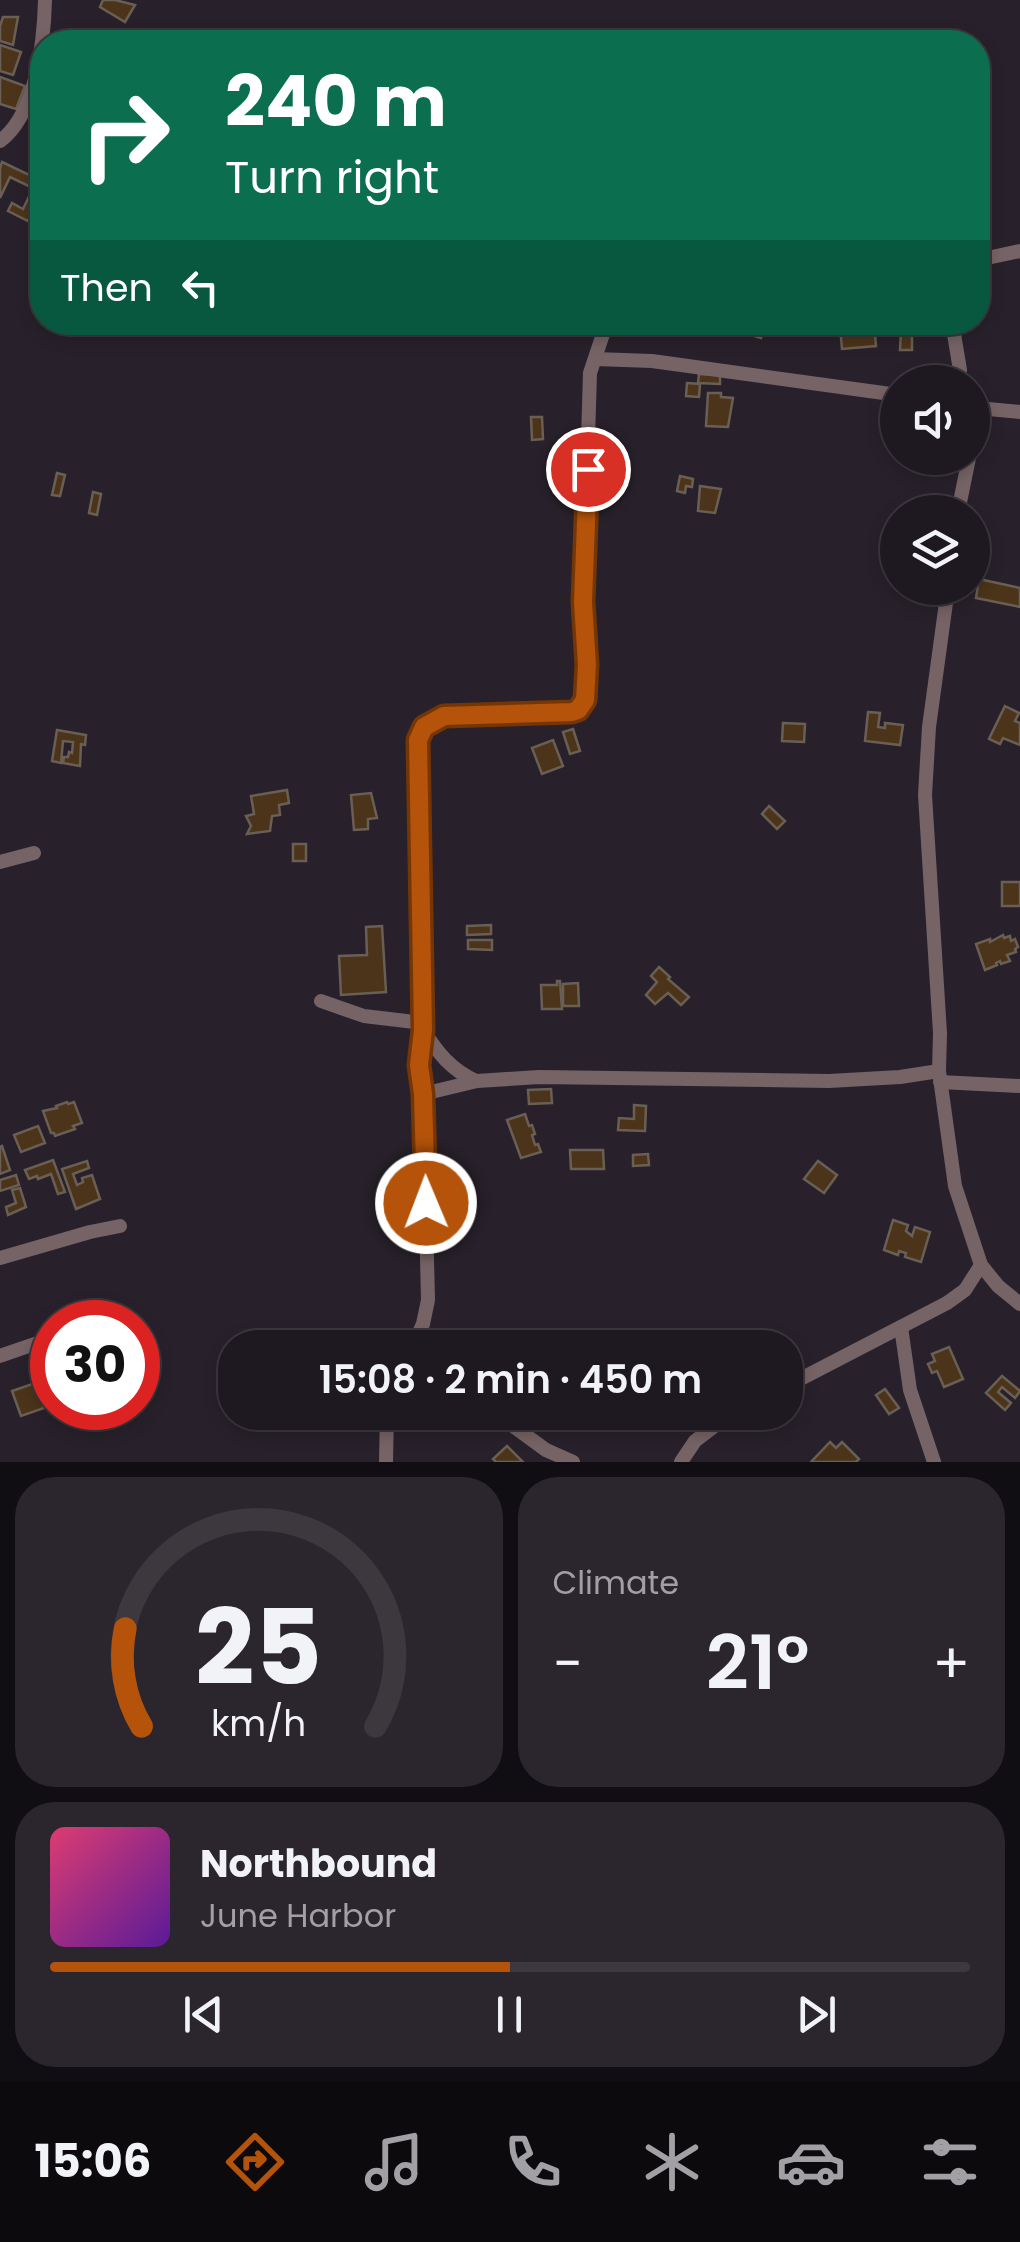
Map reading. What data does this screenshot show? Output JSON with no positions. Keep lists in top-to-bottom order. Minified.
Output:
{"page":{"turn":["240 m","Turn right"],"then":"Then","limit":"30","trip":"15:08 · 2 min · 450 m","tile":"Climate","heat":["−","21°","+"],"song":["Northbound","June Harbor"],"tabs":"15:06","gauge":["25","km/h"]}}
